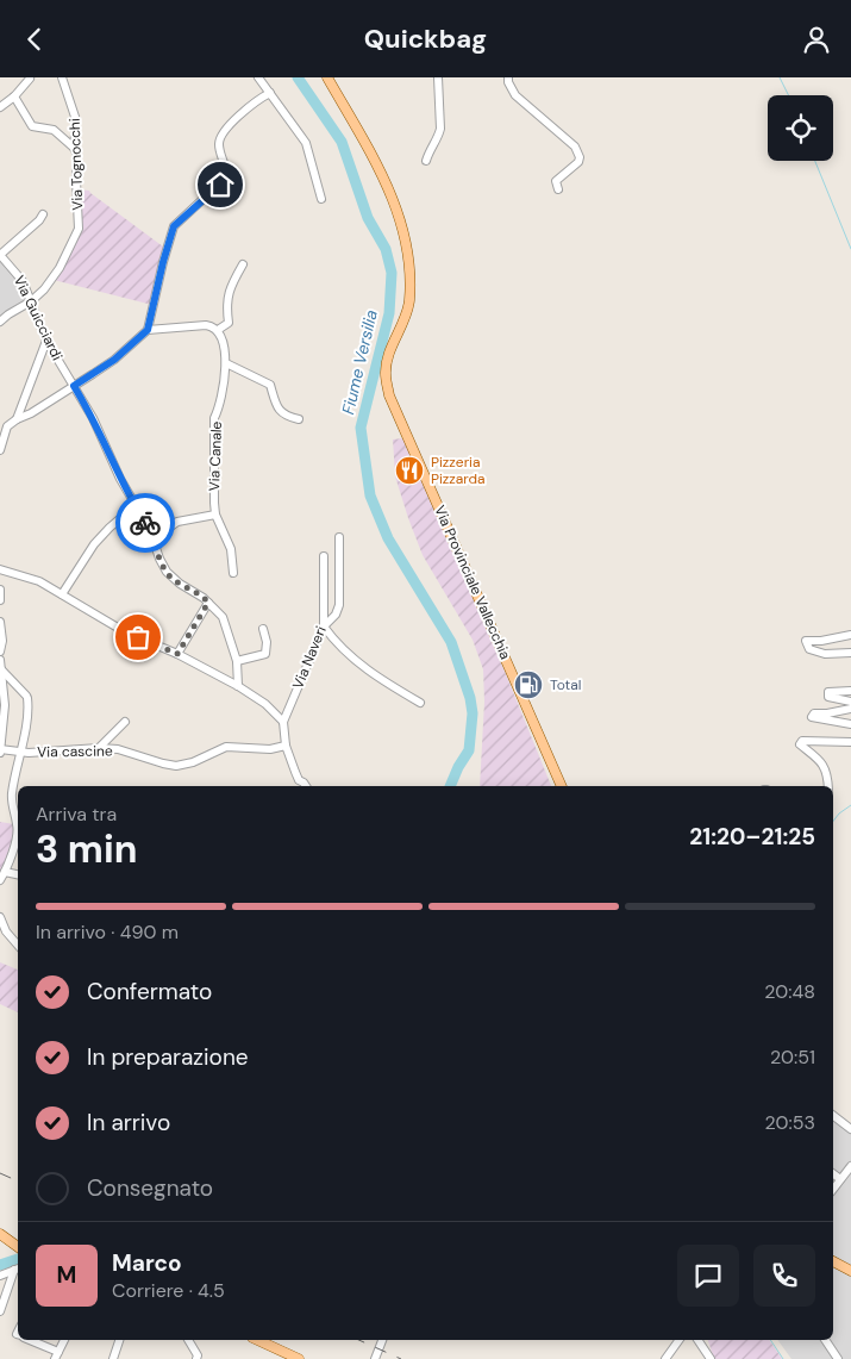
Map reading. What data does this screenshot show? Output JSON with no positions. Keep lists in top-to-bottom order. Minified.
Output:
{"streets":{"main road":["Via Provinciale Vallecchia"],"street":["Via Tognocchi","Via Guicciardi","Via Canale","Via Naveri","Via cascine"]},"crossings":[["Via Tognocchi","Via Guicciardi"]],"water":["Fiume Versilia"],"places":{"restaurant":["Pizzeria Pizzarda"],"fuel station":["Total"]},"page":{"header":"Quickbag","heading":["3 min","Arriva tra","21:20–21:25"],"panel":["Marco","Corriere · 4.5"],"bar":"In arrivo · 490 m","list":[["Confermato","20:48"],["In preparazione","20:51"],["In arrivo","20:53"],"Consegnato"],"round":"M"}}
